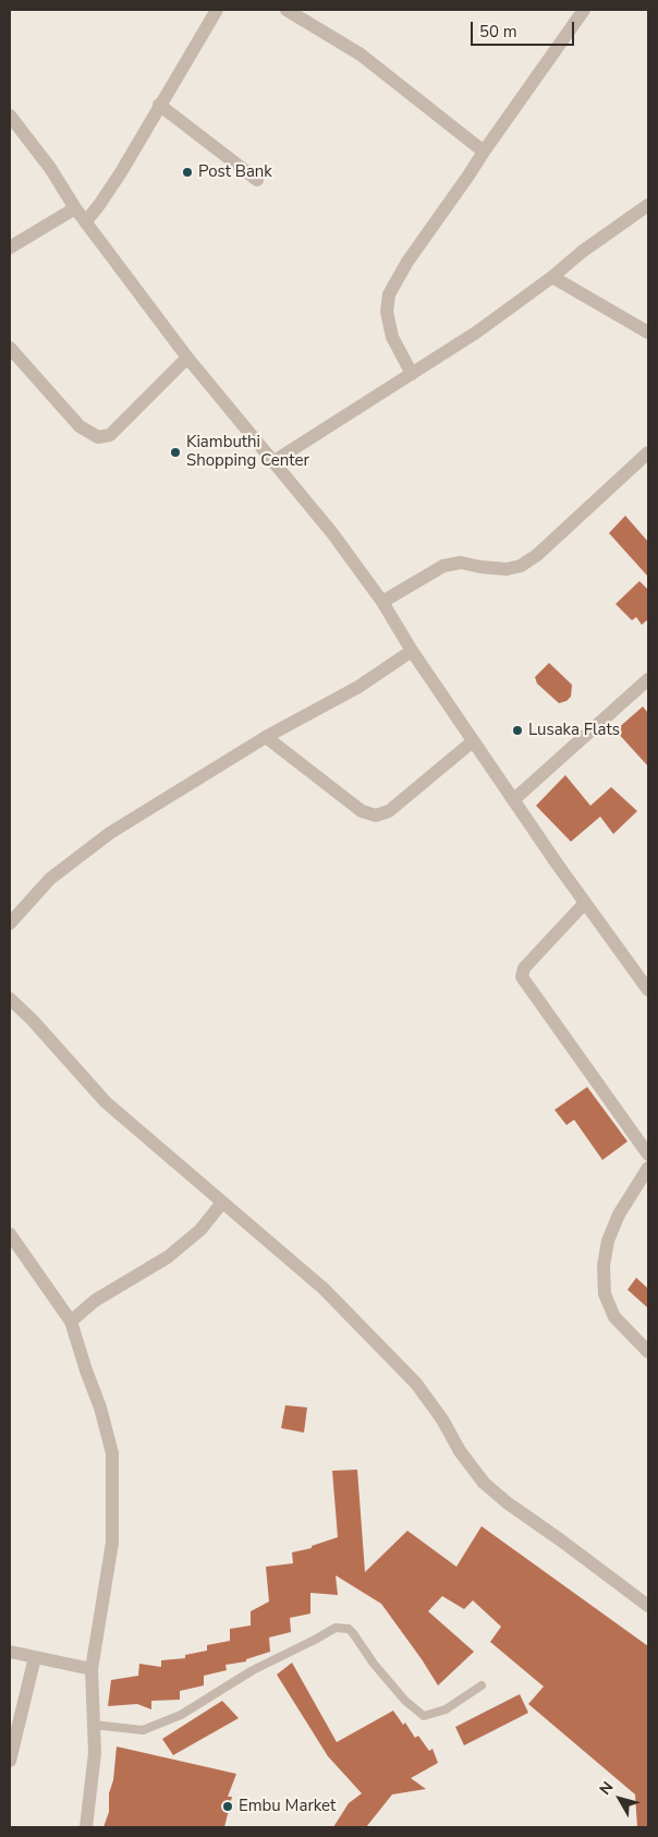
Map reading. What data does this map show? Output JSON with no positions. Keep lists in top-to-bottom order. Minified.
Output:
{"places":["Post Bank","Kiambuthi Shopping Center","Lusaka Flats","Embu Market"],"scale_bar":"50 m","north":"top left"}
